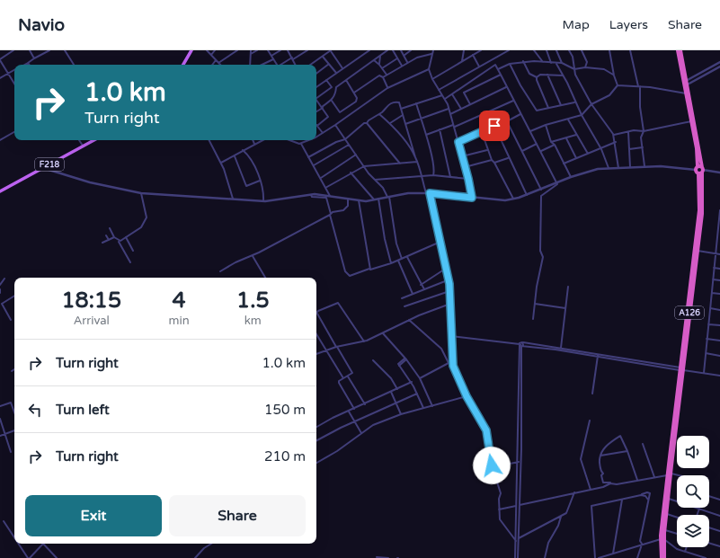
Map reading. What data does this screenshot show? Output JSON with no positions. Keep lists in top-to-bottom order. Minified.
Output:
{"streets":{"highway":["A126"],"main road":["F218"]},"page":{"header":"Navio","nav":["Map","Layers","Share"],"turn":["1.0 km","Turn right"],"eta":["18:15","Arrival","4","min","1.5","km"],"list":[{"name":"Turn right","value":"1.0 km"},{"name":"Turn left","value":"150 m"},{"name":"Turn right","value":"210 m"}],"buttons":["Exit","Share"]}}
